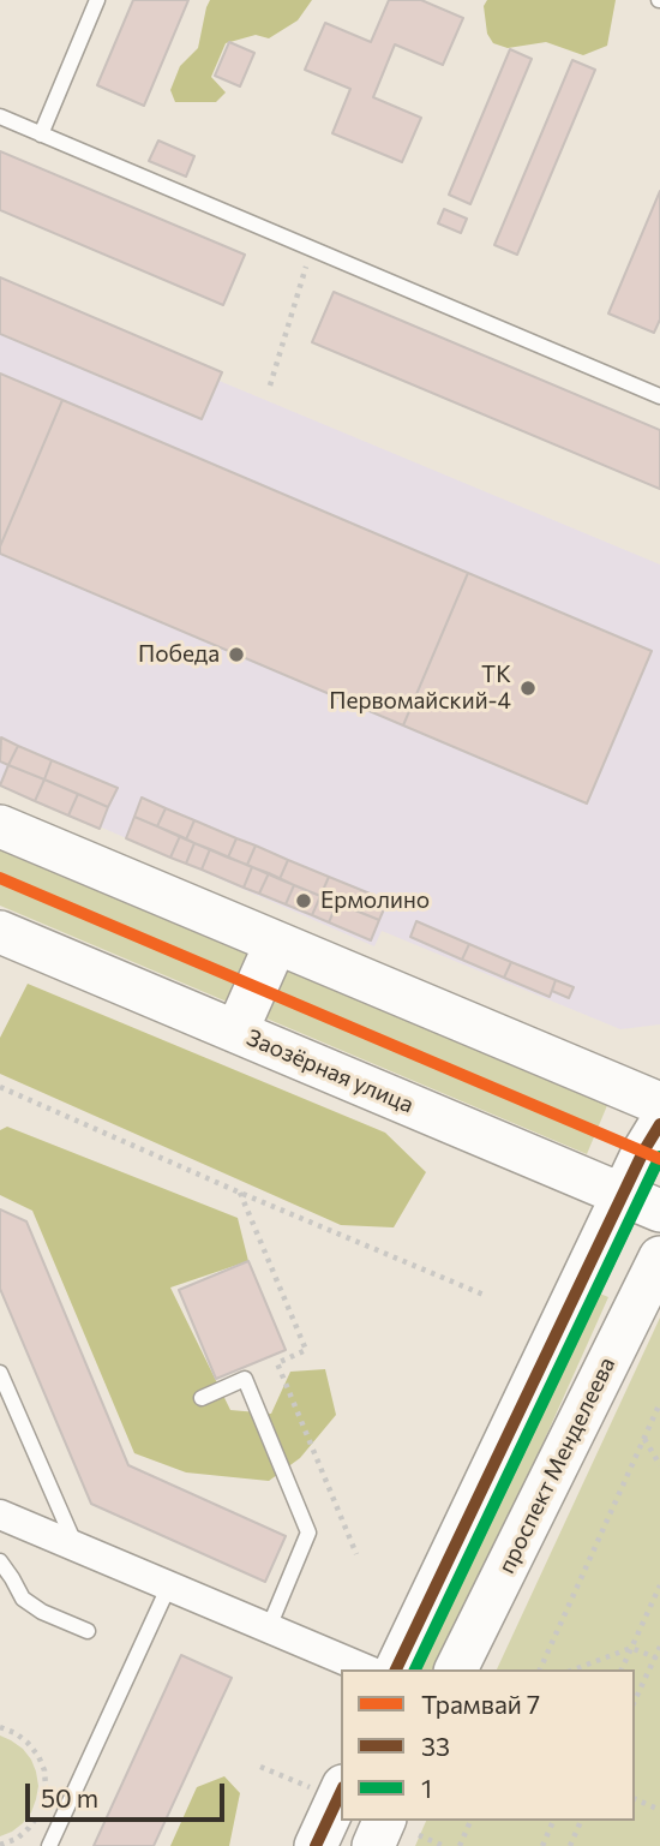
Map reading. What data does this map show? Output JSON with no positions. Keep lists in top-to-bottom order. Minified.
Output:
{"streets":{"main road":["Заозёрная улица","проспект Менделеева"]},"places":["Победа","ТК Первомайский-4","Ермолино"],"lines":["tram line 7","transit line 33","transit line 1"],"legend":["Трамвай 7","33","1"],"scale_bar":"50 m"}
